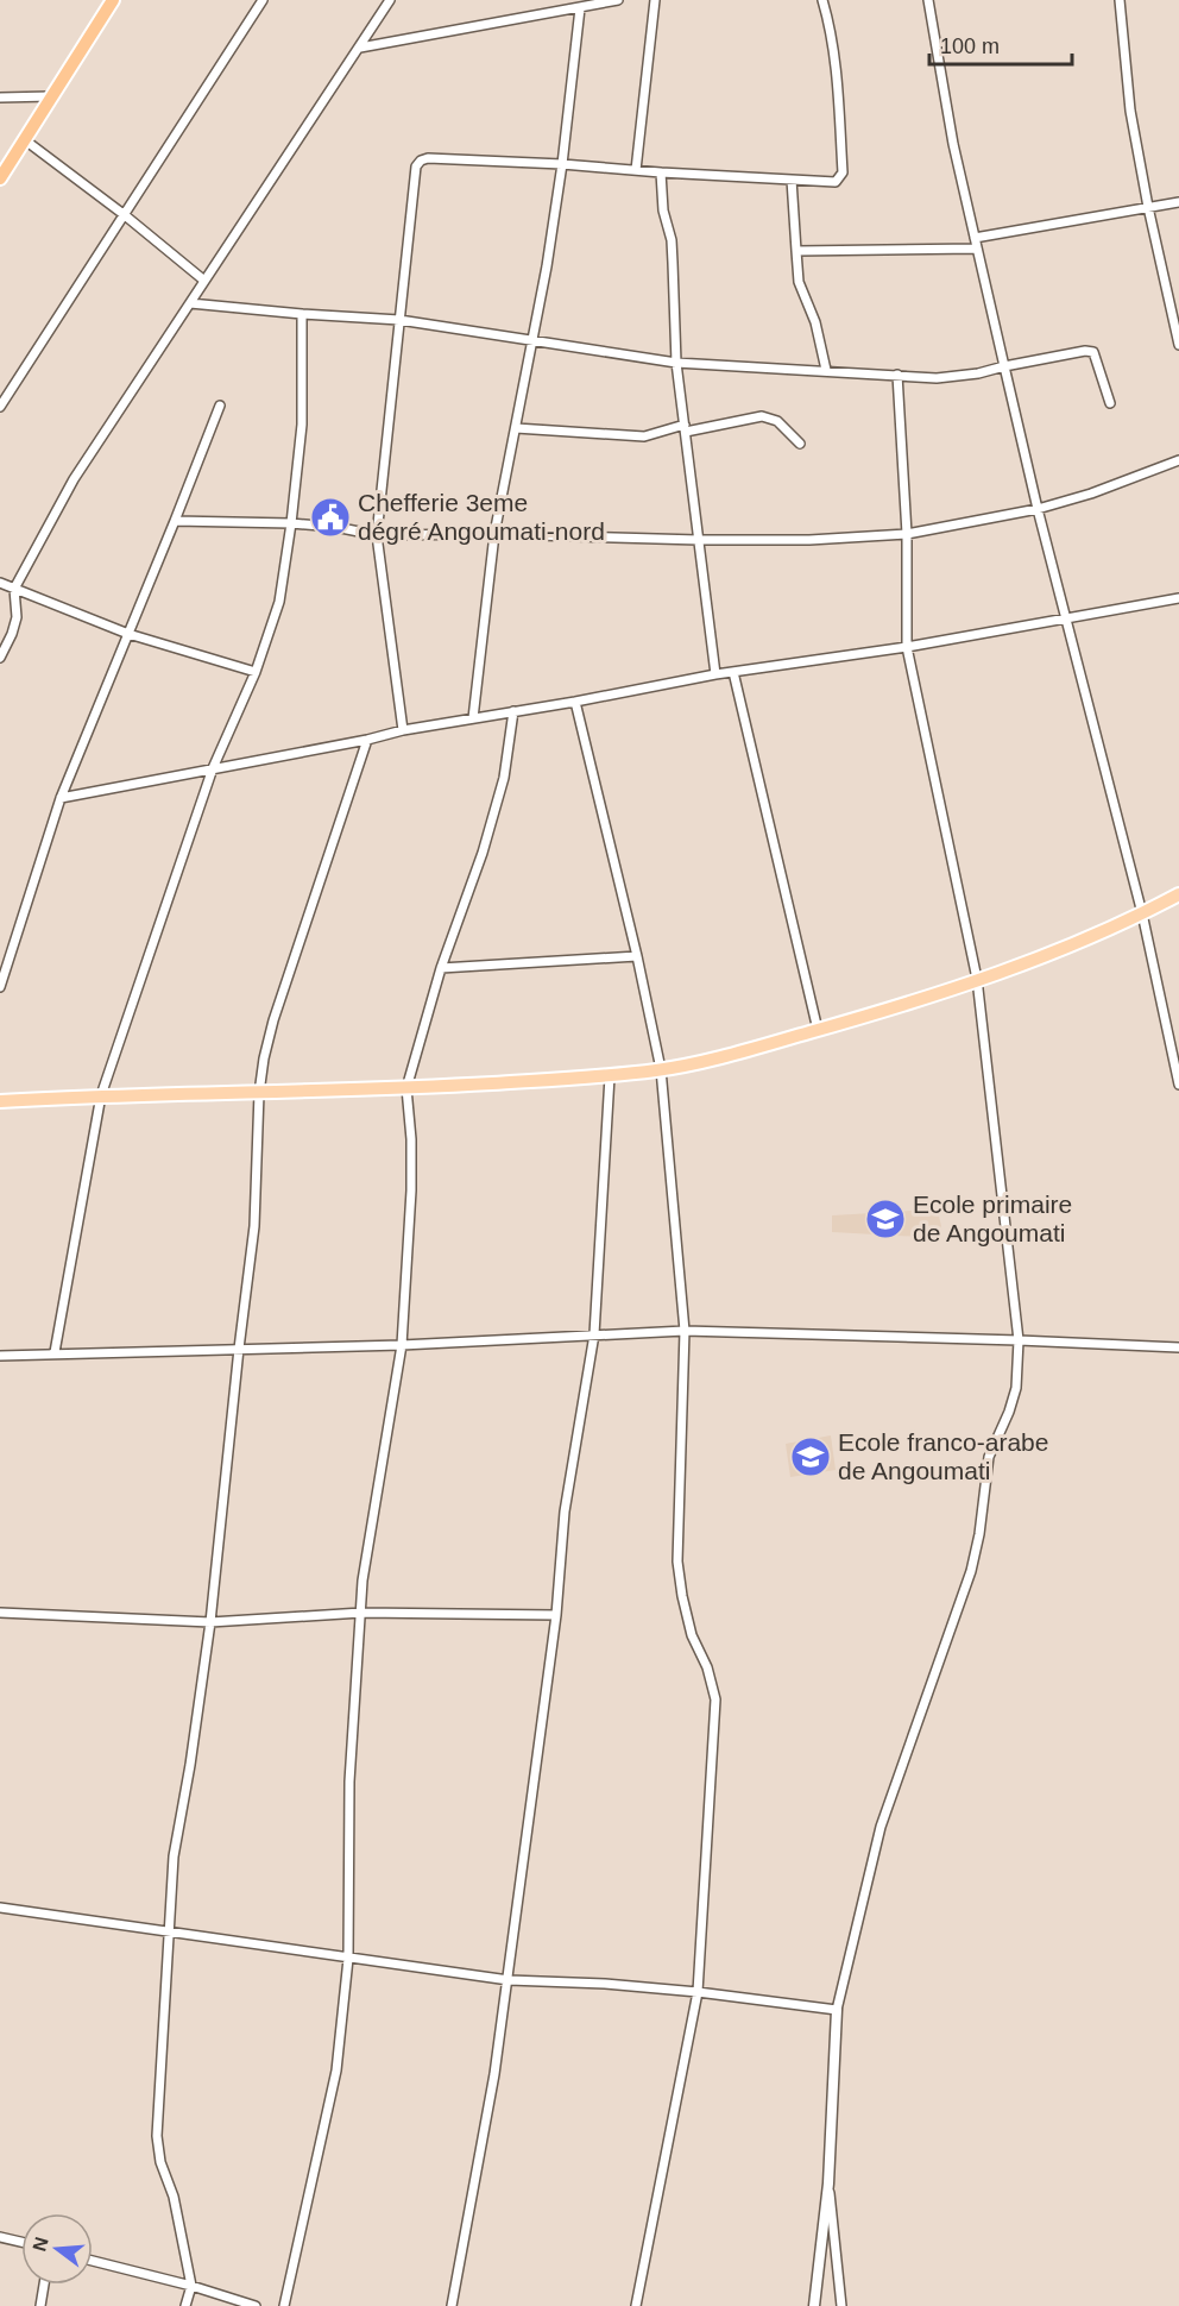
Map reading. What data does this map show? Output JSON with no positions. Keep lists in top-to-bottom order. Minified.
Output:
{"places":{"public building":["Chefferie 3eme dégré Angoumati-nord"],"school or university":["Ecole primaire de Angoumati","Ecole franco-arabe de Angoumati"]},"scale_bar":"100 m","north":"left"}
